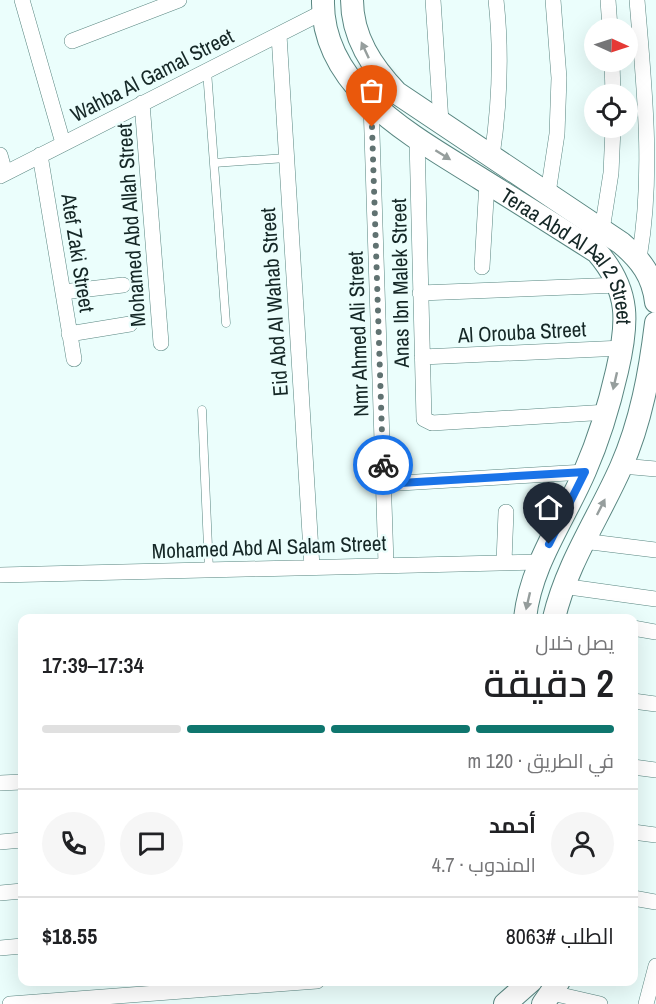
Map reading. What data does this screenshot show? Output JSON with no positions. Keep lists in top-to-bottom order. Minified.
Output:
{"streets":{"street":["Wahba Al Gamal Street","Mohamed Abd Allah Street","Atef Zaki Street","Teraa Abd Al Aal 2 Street","Anas Ibn Malek Street","Eid Abd Al Wahab Street","Al Orouba Street","Nmr Ahmed Ali Street","Mohamed Abd Al Salam Street"]},"crossings":[["Wahba Al Gamal Street","Mohamed Abd Allah Street"],["Wahba Al Gamal Street","Atef Zaki Street"],["Wahba Al Gamal Street","Teraa Abd Al Aal 2 Street"],["Wahba Al Gamal Street","Eid Abd Al Wahab Street"],["Teraa Abd Al Aal 2 Street","Anas Ibn Malek Street"],["Teraa Abd Al Aal 2 Street","Al Orouba Street"],["Teraa Abd Al Aal 2 Street","Nmr Ahmed Ali Street"],["Teraa Abd Al Aal 2 Street","Mohamed Abd Al Salam Street"],["Anas Ibn Malek Street","Al Orouba Street"],["Eid Abd Al Wahab Street","Mohamed Abd Al Salam Street"],["Nmr Ahmed Ali Street","Mohamed Abd Al Salam Street"]],"north":"right","page":{"heading":["2 دقيقة","يصل خلال","17:34–17:39"],"panel":["أحمد","المندوب · 4.7","الطلب #8063","$18.55"],"bar":"في الطريق · 120 m"}}
